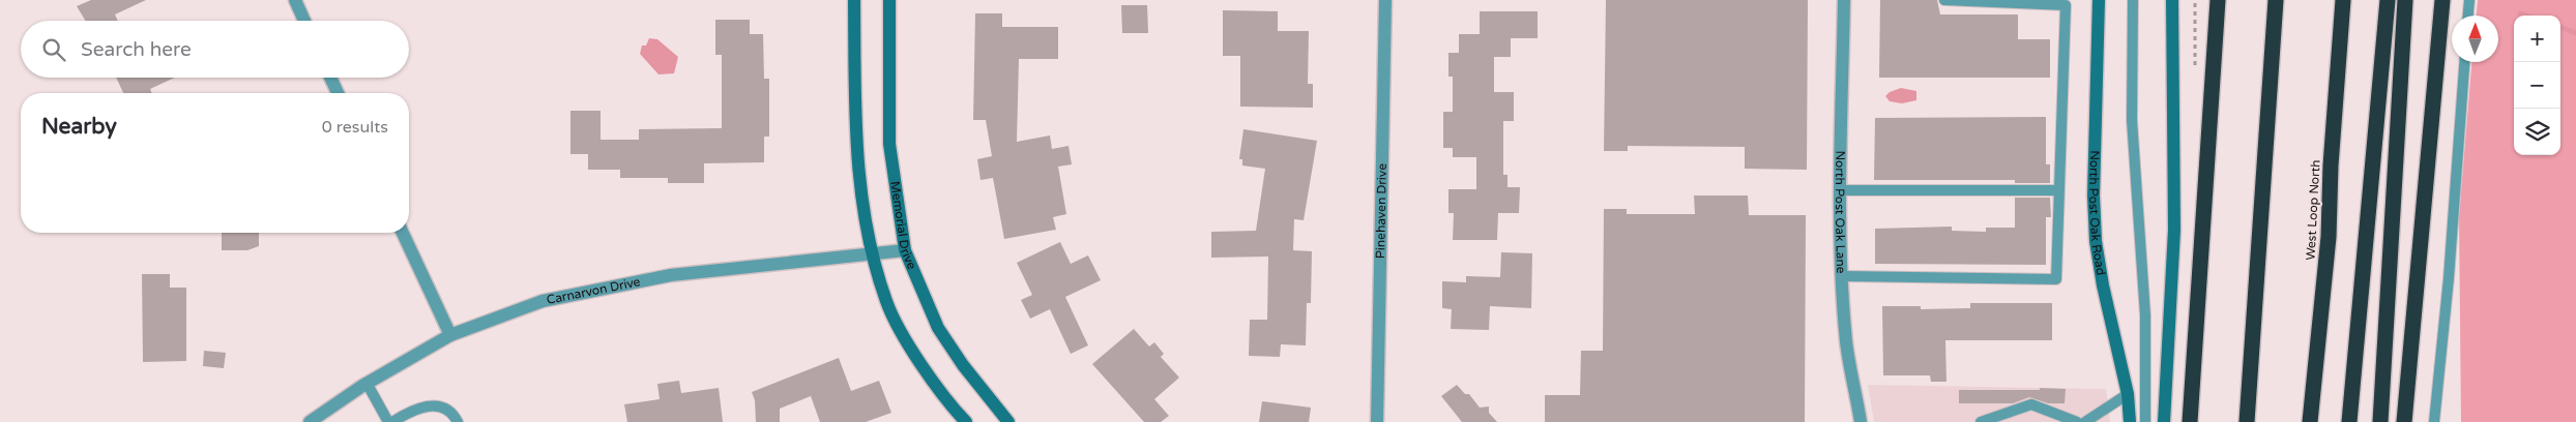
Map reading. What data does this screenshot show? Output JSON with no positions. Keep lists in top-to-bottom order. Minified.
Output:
{"streets":{"highway":["West Loop North"],"main road":["North Post Oak Road","Memorial Drive"],"street":["Pinehaven Drive","North Post Oak Lane","Carnarvon Drive"]},"crossings":[["Memorial Drive","Carnarvon Drive"]],"north":"top","page":{"map_buttons":["+","−"],"search":"Search here","heading":["Nearby","0 results"]}}
